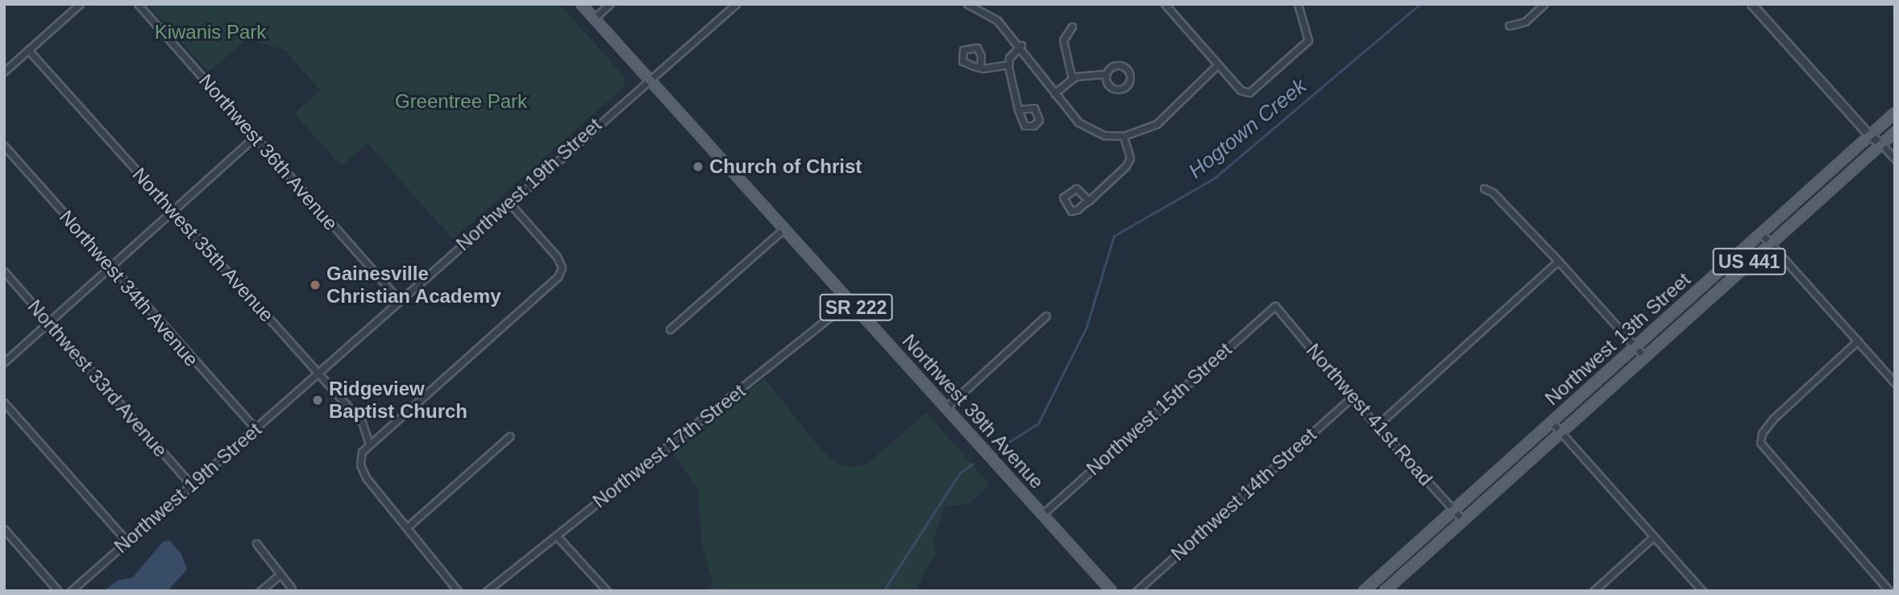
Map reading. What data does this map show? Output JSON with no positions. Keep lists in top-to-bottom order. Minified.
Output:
{"streets":{"main road":["US 441","SR 222","Northwest 13th Street","Northwest 39th Avenue"],"street":["Northwest 36th Avenue","Northwest 19th Street","Northwest 35th Avenue","Northwest 34th Avenue","Northwest 33rd Avenue","Northwest 15th Street","Northwest 41st Road","Northwest 17th Street","Northwest 14th Street"]},"crossings":[["Northwest 36th Avenue","Northwest 19th Street"],["Northwest 19th Street","Northwest 35th Avenue"],["Northwest 19th Street","Northwest 34th Avenue"],["Northwest 19th Street","Northwest 33rd Avenue"],["Northwest 19th Street","Northwest 39th Avenue"],["Northwest 13th Street","Northwest 41st Road"],["Northwest 15th Street","Northwest 39th Avenue"],["Northwest 15th Street","Northwest 41st Road"],["Northwest 39th Avenue","Northwest 17th Street"],["Northwest 41st Road","Northwest 14th Street"]],"water":["Hogtown Creek"],"parks":["Kiwanis Park","Greentree Park"],"places":["Church of Christ","Gainesville Christian Academy","Ridgeview Baptist Church"]}
